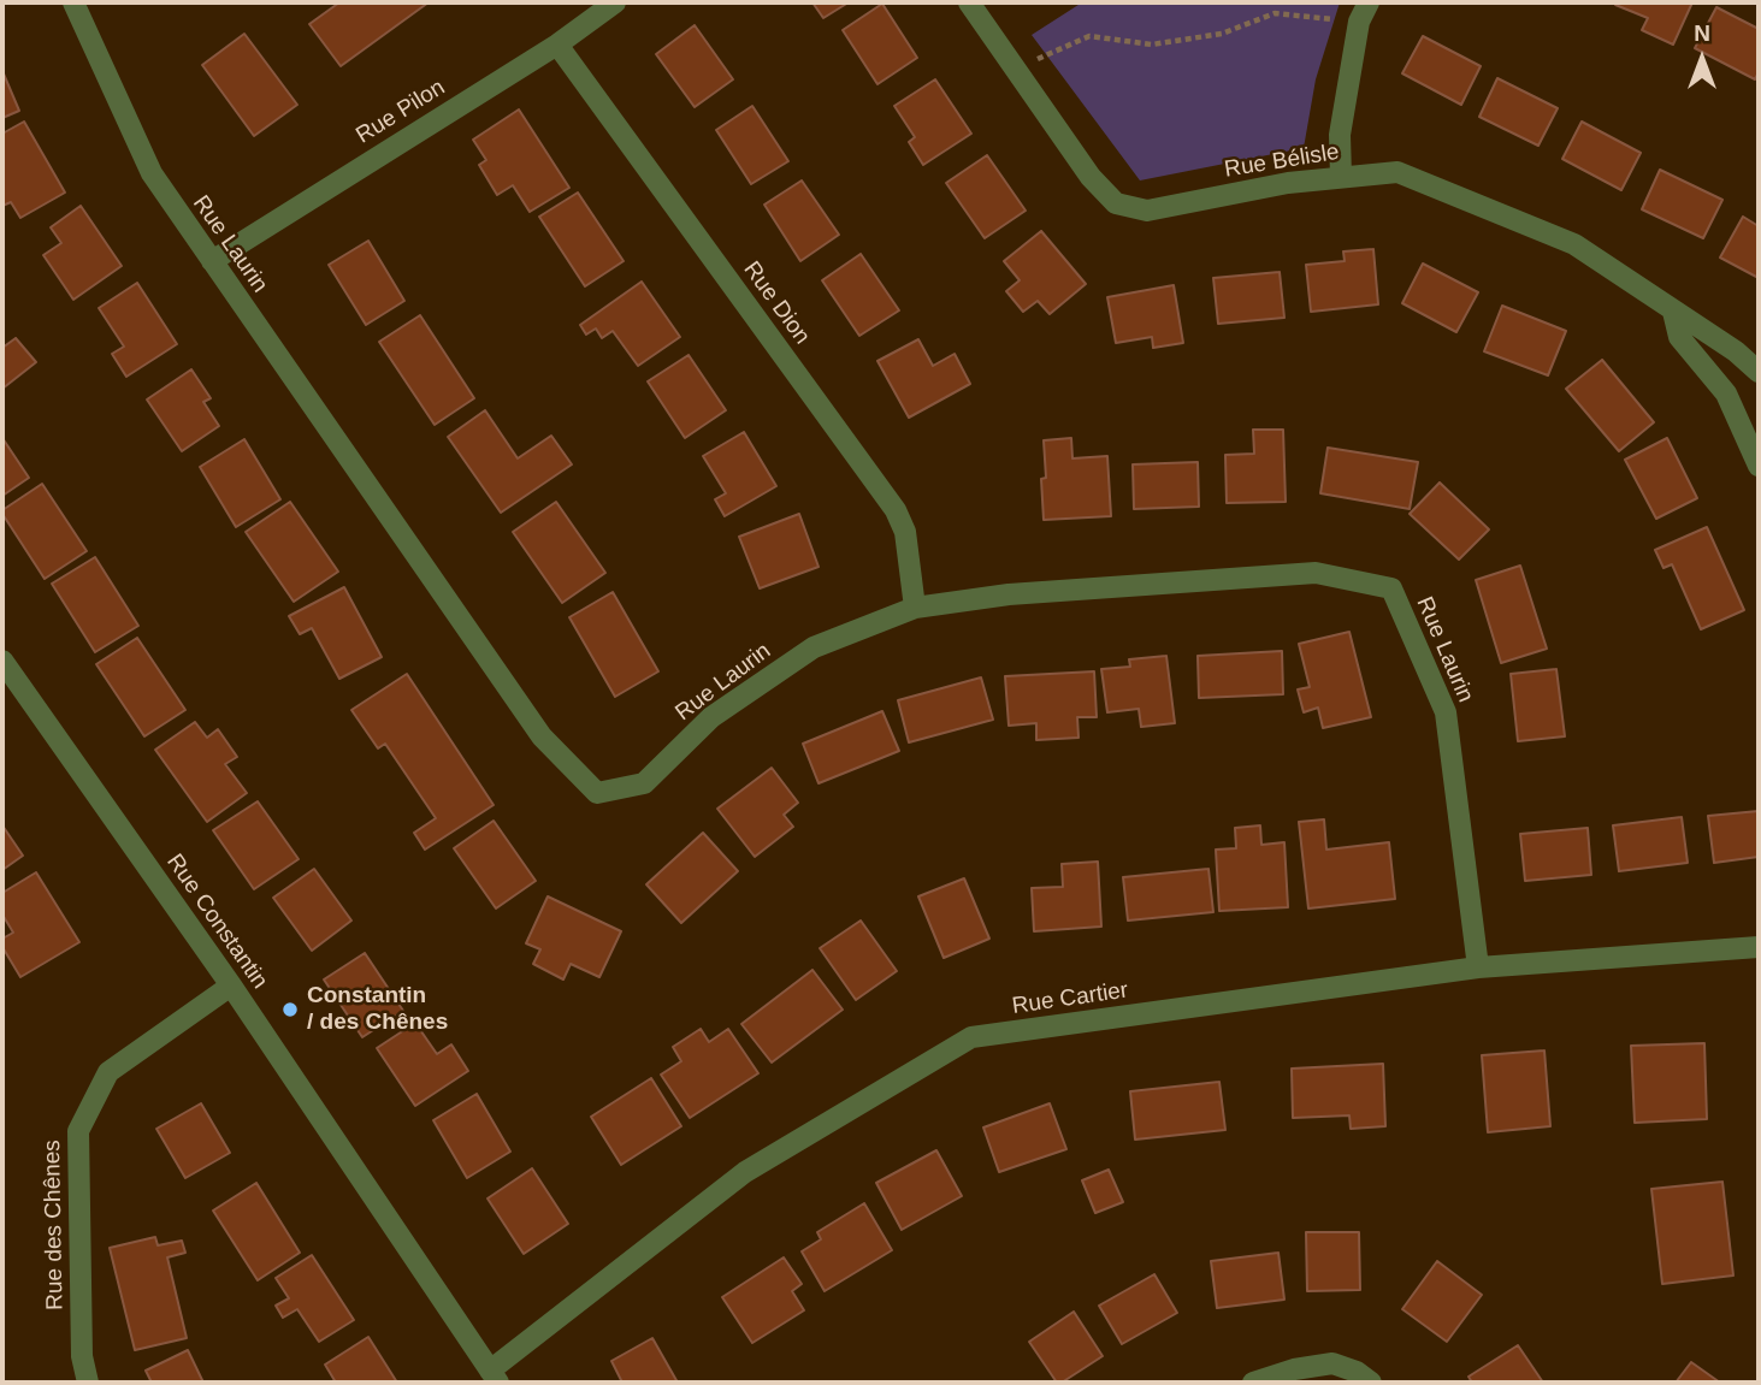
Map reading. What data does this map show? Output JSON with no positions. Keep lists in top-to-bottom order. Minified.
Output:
{"streets":{"street":["Rue Pilon","Rue Bélisle","Rue Laurin","Rue Dion","Rue Constantin","Rue Cartier","Rue des Chênes"]},"crossings":[["Rue Pilon","Rue Laurin"],["Rue Pilon","Rue Dion"],["Rue Laurin","Rue Dion"],["Rue Laurin","Rue Cartier"],["Rue Constantin","Rue Cartier"],["Rue Constantin","Rue des Chênes"]],"places":["Constantin / des Chênes"],"north":"top"}
